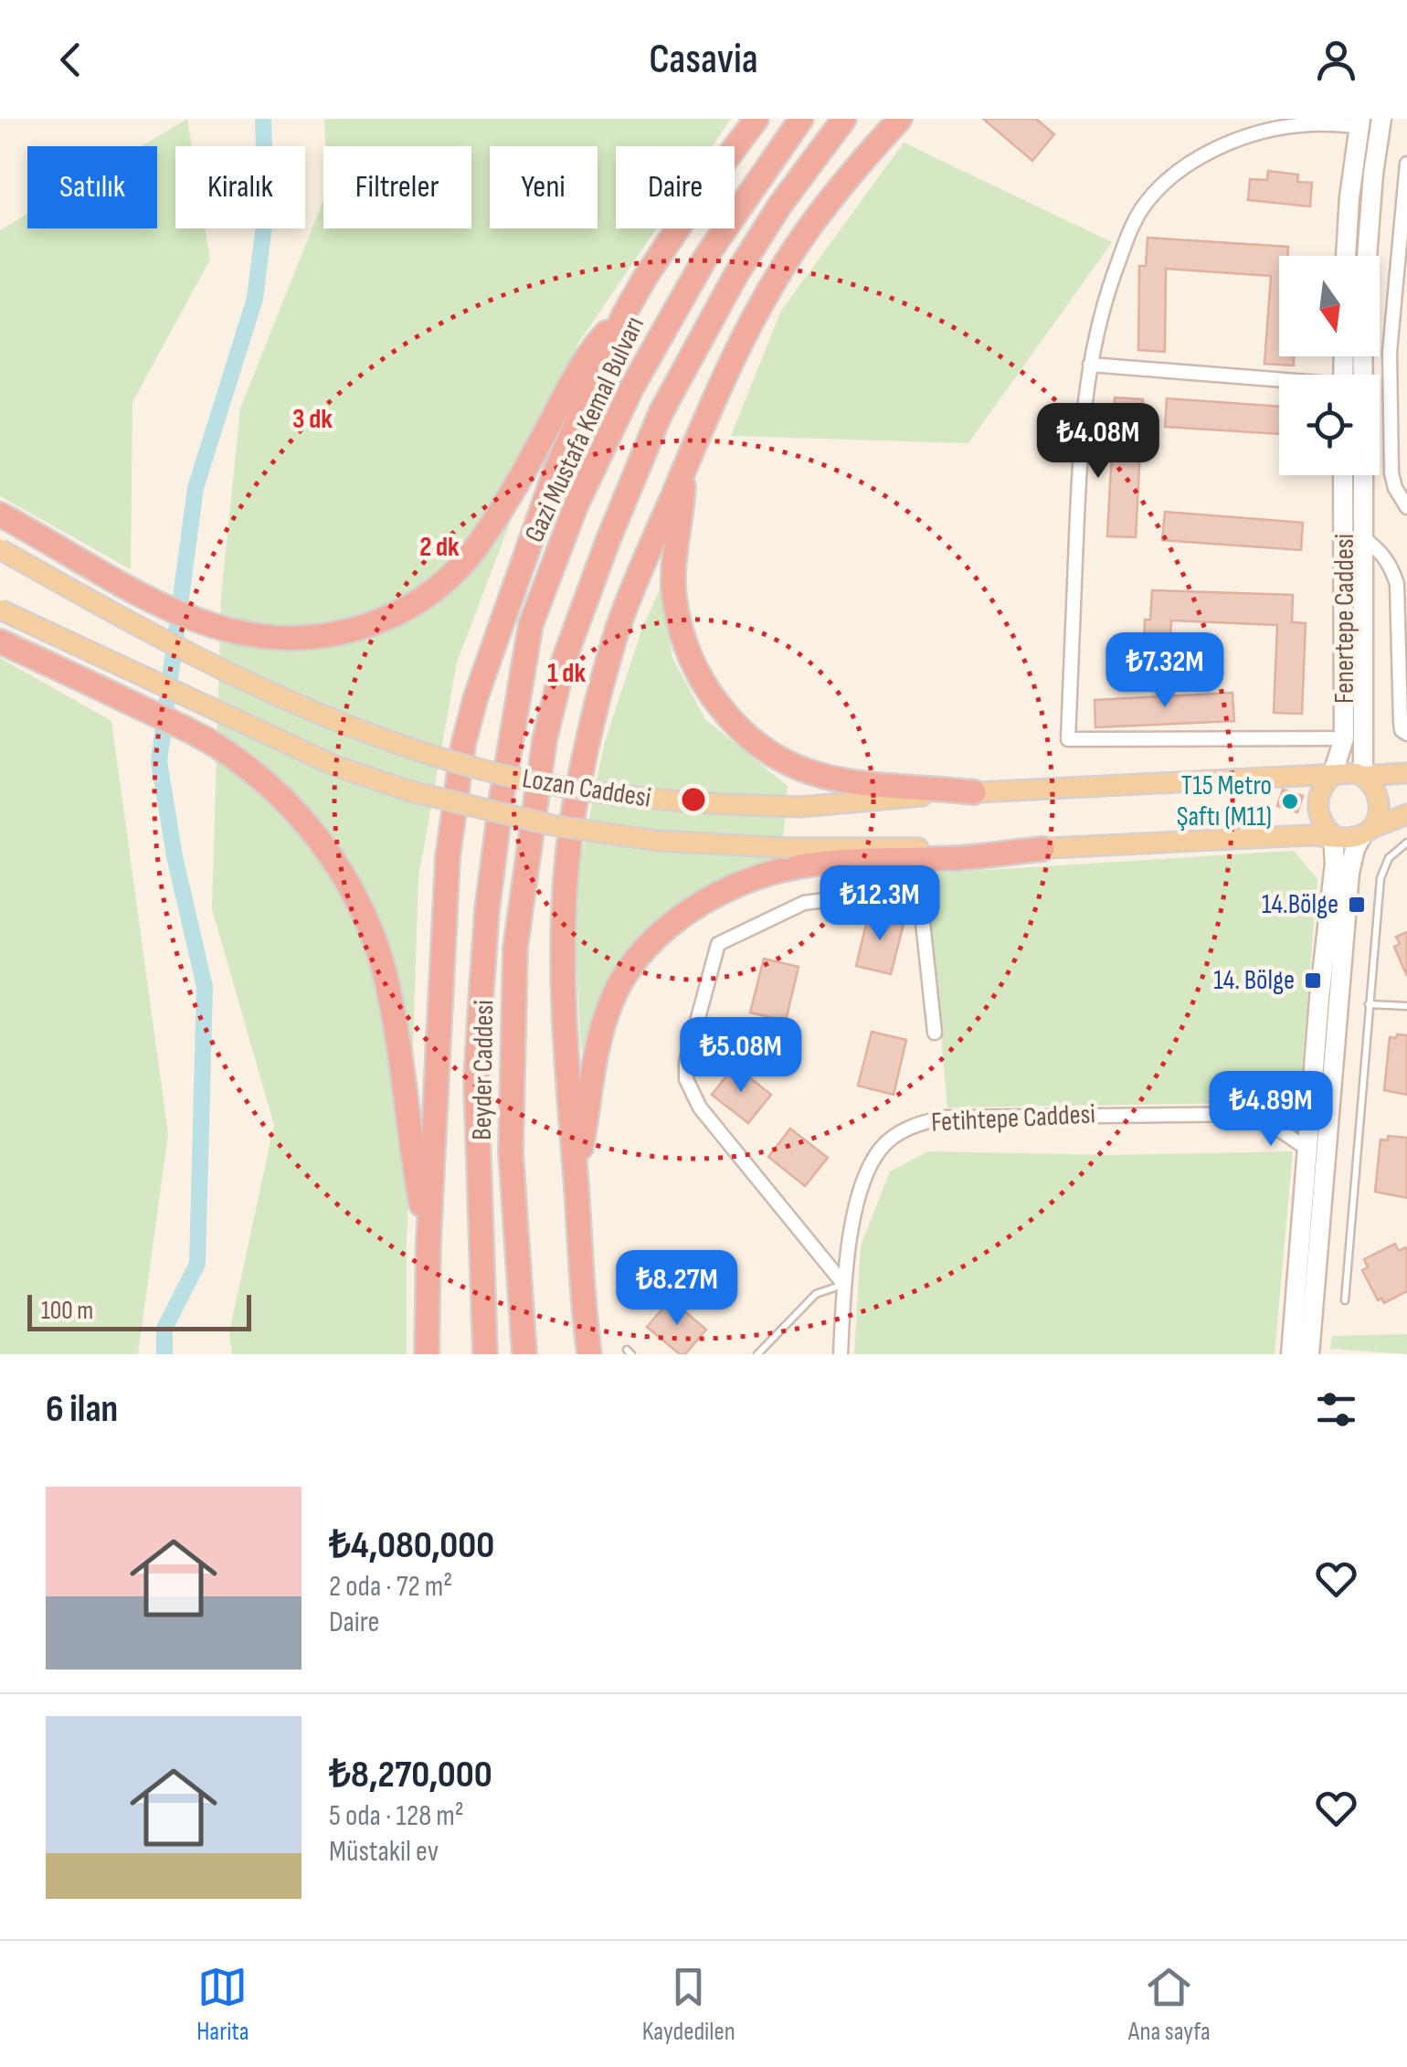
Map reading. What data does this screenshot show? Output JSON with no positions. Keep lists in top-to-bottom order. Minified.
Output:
{"streets":{"highway":["Gazi Mustafa Kemal Bulvarı","Beyder Caddesi"],"main road":["Lozan Caddesi"],"street":["Fenertepe Caddesi","Fetihtepe Caddesi"]},"crossings":[["Gazi Mustafa Kemal Bulvarı","Beyder Caddesi"],["Fenertepe Caddesi","Lozan Caddesi"]],"places":{"other":["T15 Metro Şaftı (M11)"],"transit":["14.Bölge","14. Bölge"]},"scale_bar":"100 m","north":"bottom","page":{"header":"Casavia","chip":["Satılık","Kiralık","Filtreler","Yeni","Daire"],"price":["₺4.08M","₺7.32M","₺12.3M","₺5.08M","₺4.89M","₺8.27M"],"scale":"100 m","heading":"6 ilan","list":[{"name":"₺4,080,000","note":"2 oda · 72 m² · Daire"},{"name":"₺8,270,000","note":"5 oda · 128 m² · Müstakil ev"}],"tabs":["Harita","Kaydedilen","Ana sayfa"]},"rings":["3 dk","2 dk","1 dk"]}
